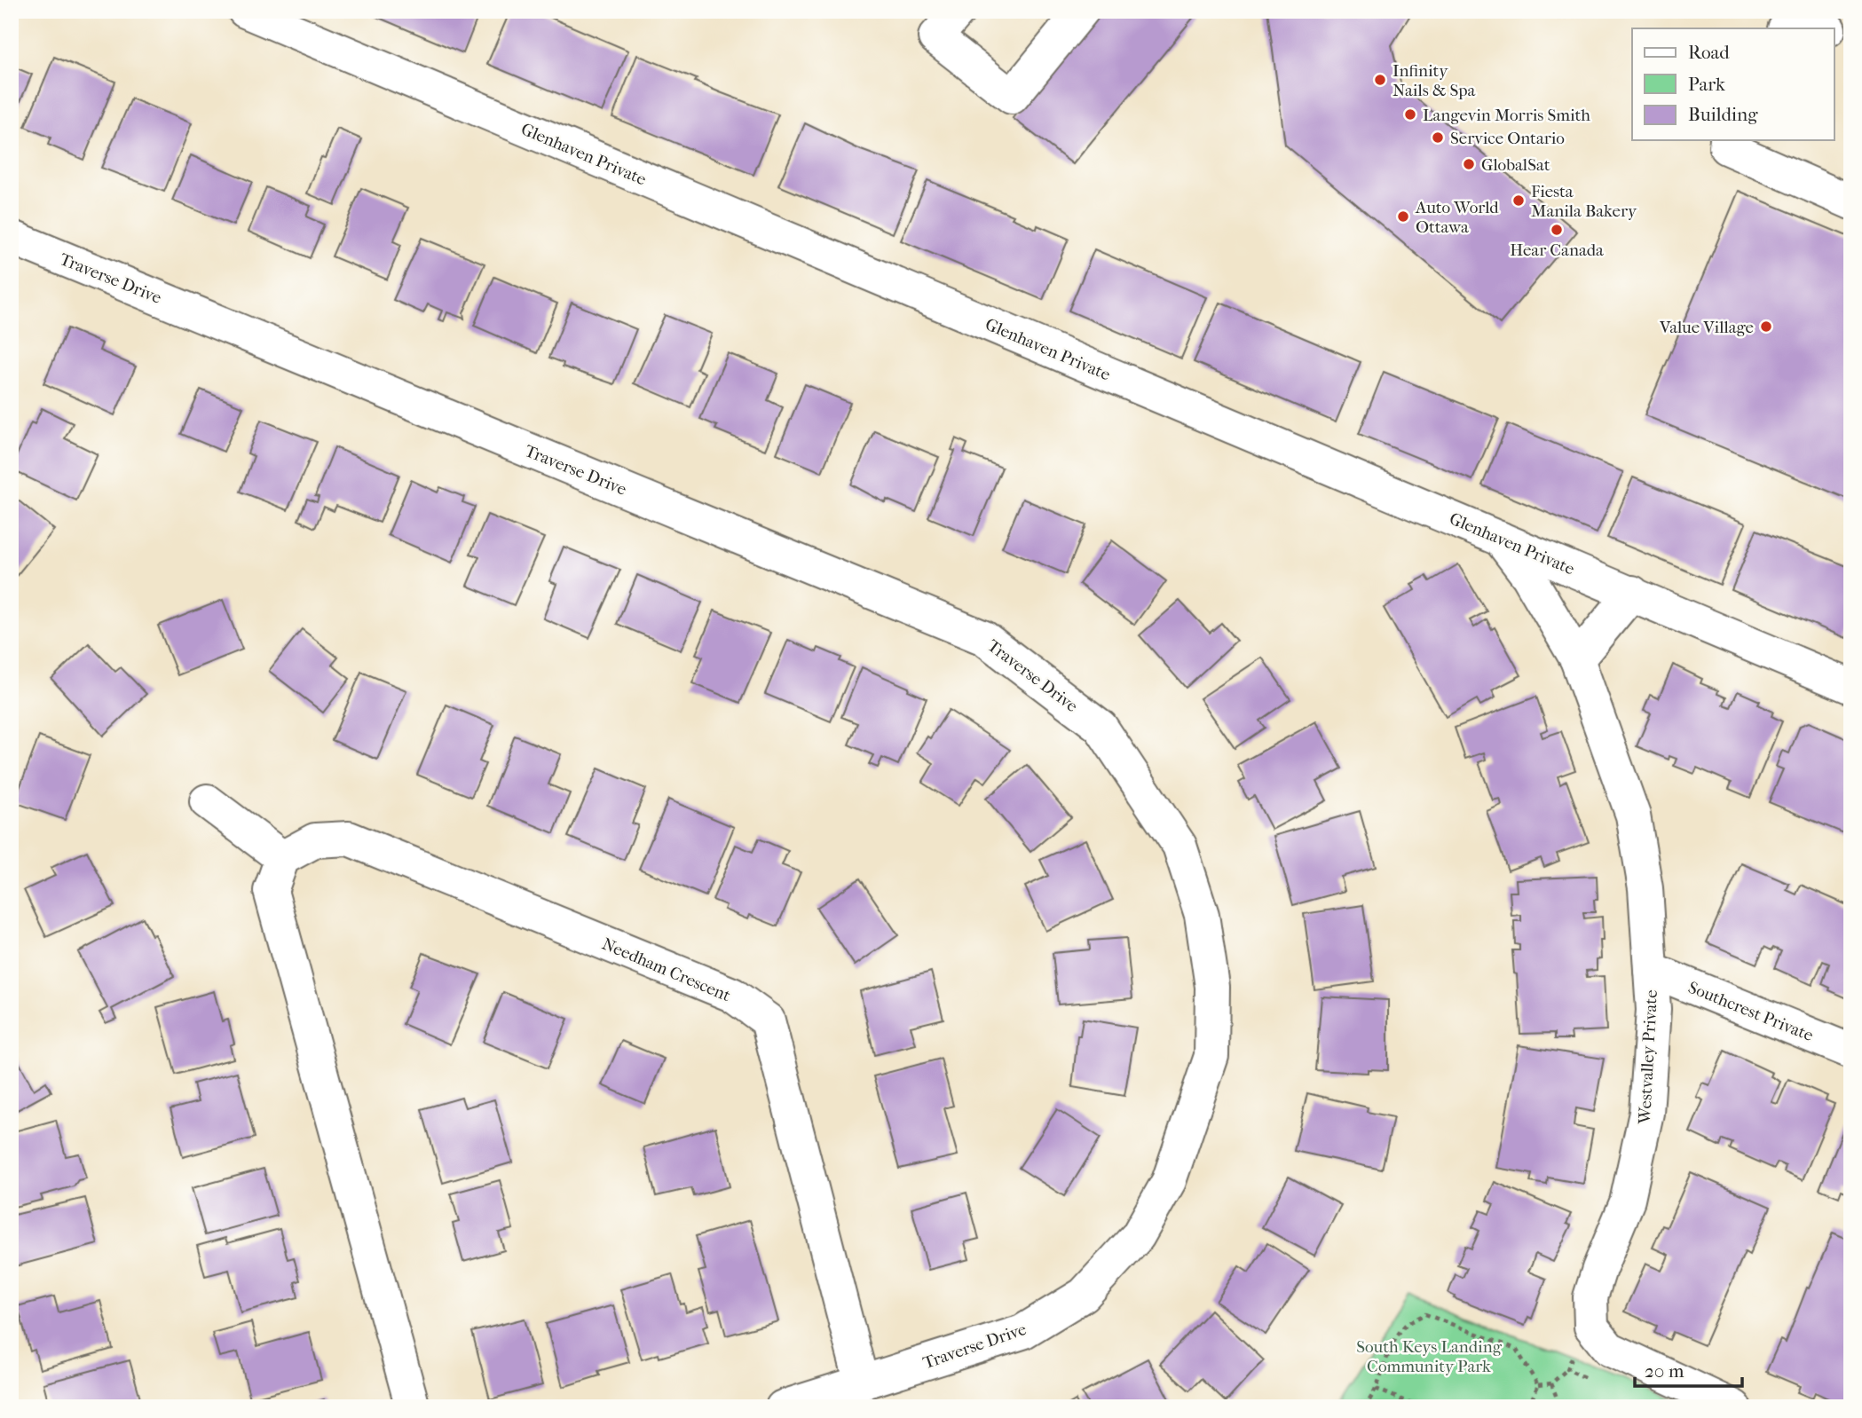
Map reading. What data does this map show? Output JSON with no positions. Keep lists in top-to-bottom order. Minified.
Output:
{"streets":{"street":["Glenhaven Private","Traverse Drive","Needham Crescent","Southcrest Private","Westvalley Private"]},"crossings":[["Glenhaven Private","Westvalley Private"],["Traverse Drive","Needham Crescent"],["Southcrest Private","Westvalley Private"]],"parks":["South Keys Landing Community Park"],"places":["Infinity Nails & Spa","Langevin Morris Smith","Service Ontario","GlobalSat","Fiesta Manila Bakery","Auto World Ottawa","Hear Canada","Value Village"],"legend":["Road","Park","Building"],"scale_bar":"20 m"}
